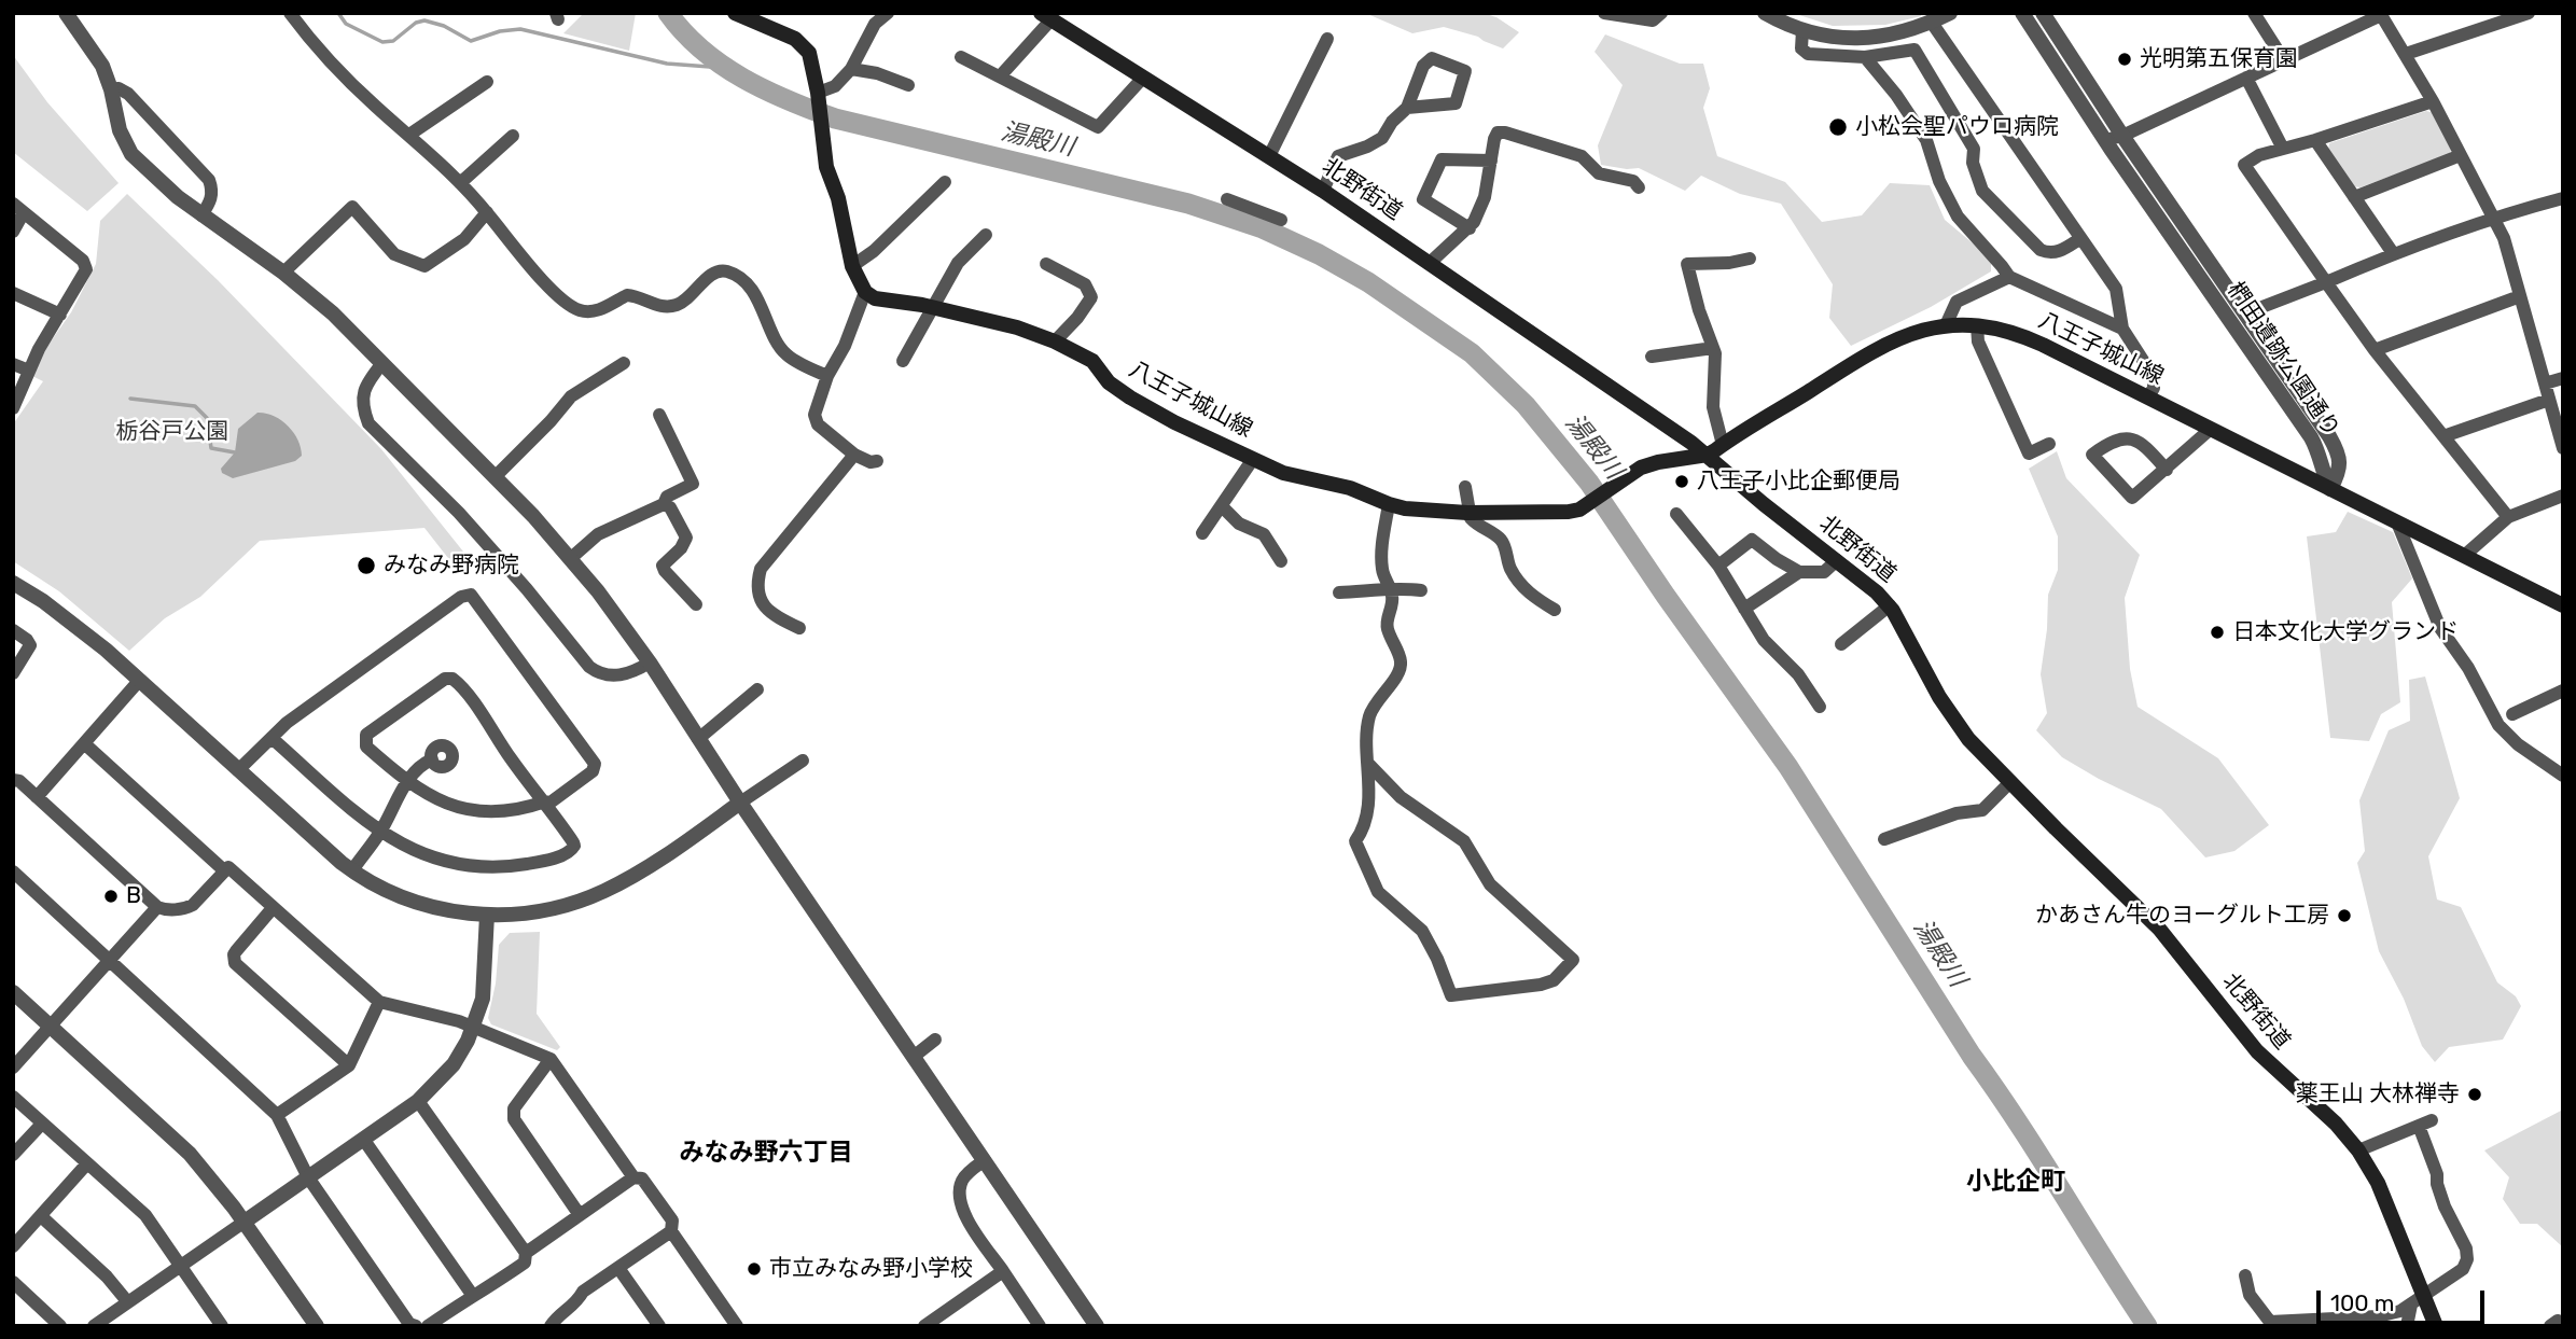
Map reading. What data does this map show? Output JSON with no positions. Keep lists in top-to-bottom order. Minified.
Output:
{"streets":{"main road":["北野街道","八王子城山線"],"street":["椚田遺跡公園通り"]},"crossings":[["北野街道","八王子城山線"],["八王子城山線","椚田遺跡公園通り"]],"districts":["みなみ野六丁目","小比企町"],"water":["湯殿川"],"parks":["栃谷戸公園"],"places":["光明第五保育園","小松会聖パウロ病院","八王子小比企郵便局","みなみ野病院","日本文化大学グランド","B","かあさん牛のヨーグルト工房","薬王山 大林禅寺","市立みなみ野小学校"],"scale_bar":"100 m"}
